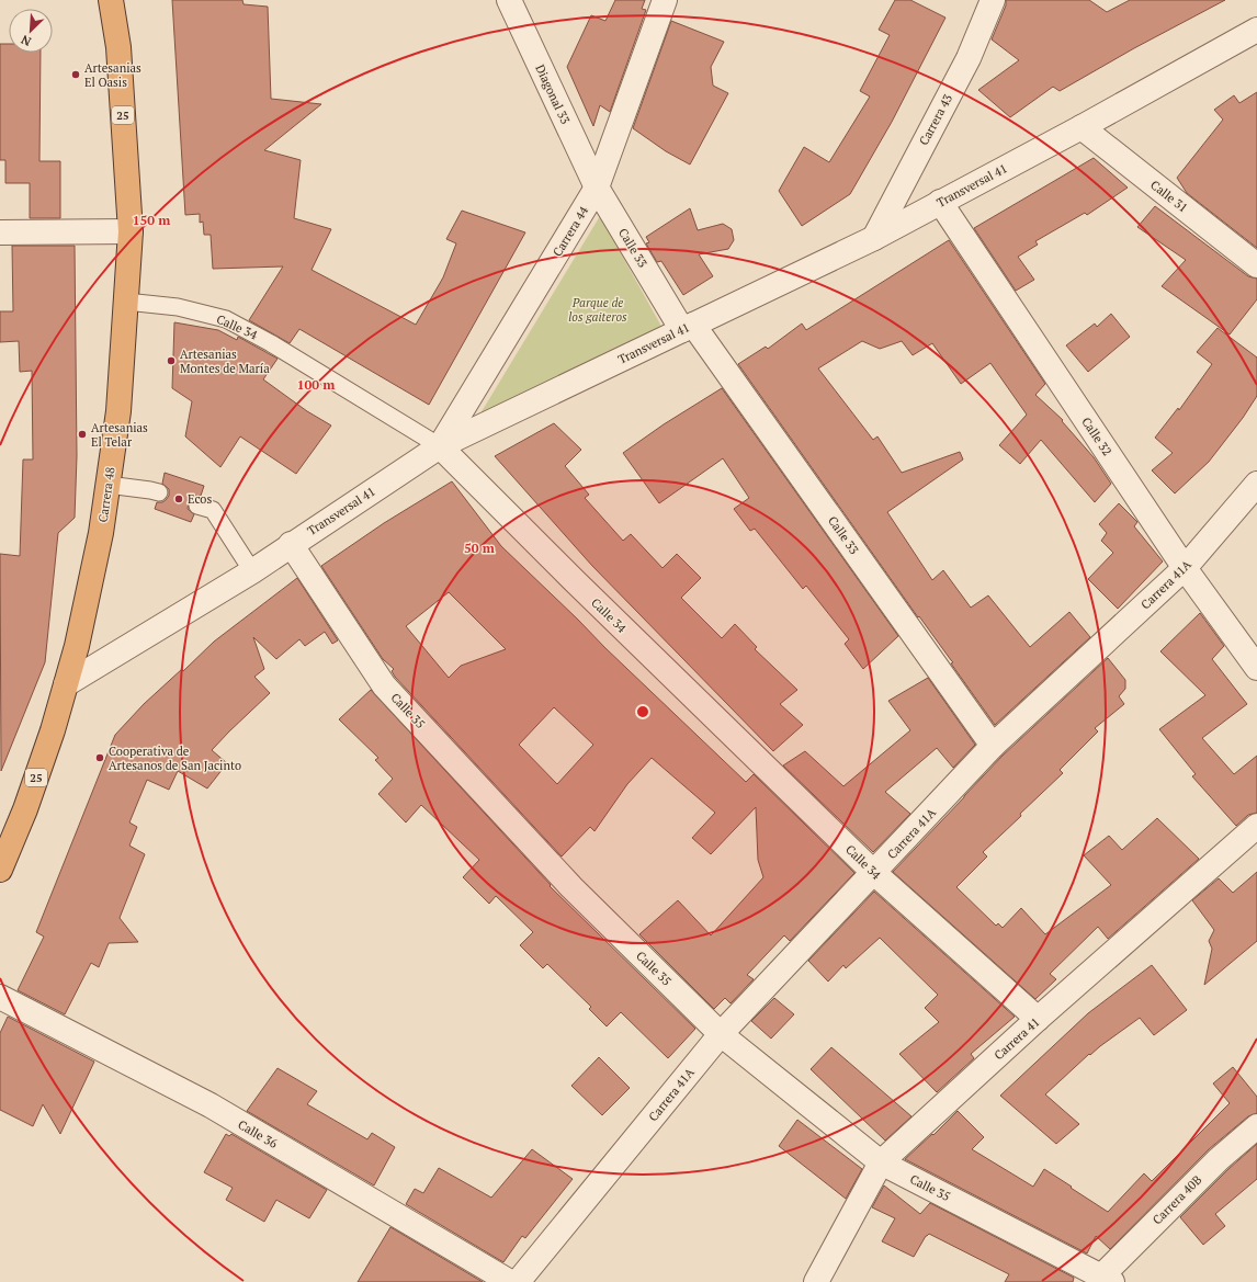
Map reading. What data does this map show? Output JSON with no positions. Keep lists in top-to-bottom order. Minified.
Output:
{"streets":{"highway":["25","Carrera 48"],"street":["Diagonal 33","Carrera 43","Transversal 41","Calle 31","Carrera 44","Calle 33","Calle 34","Calle 32","Carrera 41A","Calle 35","Carrera 41","Calle 36","Carrera 40B"]},"crossings":[["Diagonal 33","Carrera 44"],["Diagonal 33","Calle 33"],["Carrera 43","Transversal 41"],["Transversal 41","Calle 31"],["Transversal 41","Carrera 44"],["Transversal 41","Calle 33"],["Transversal 41","Calle 34"],["Transversal 41","Calle 32"],["Transversal 41","Carrera 48"],["Transversal 41","Calle 35"],["Carrera 44","Calle 33"],["Carrera 44","Calle 34"],["Calle 33","Carrera 41A"],["Calle 34","Carrera 48"],["Calle 34","Carrera 41A"],["Calle 34","Carrera 41"],["Calle 32","Carrera 41A"],["Carrera 41A","Calle 35"],["Calle 35","Carrera 41"],["Calle 35","Carrera 40B"]],"parks":["Parque de los gaiteros"],"places":["Artesanias El Oasis","Artesanias Montes de María","Artesanias El Telar","Ecos","Cooperativa de Artesanos de San Jacinto"],"north":"bottom left","rings":["150 m","100 m","50 m"]}
